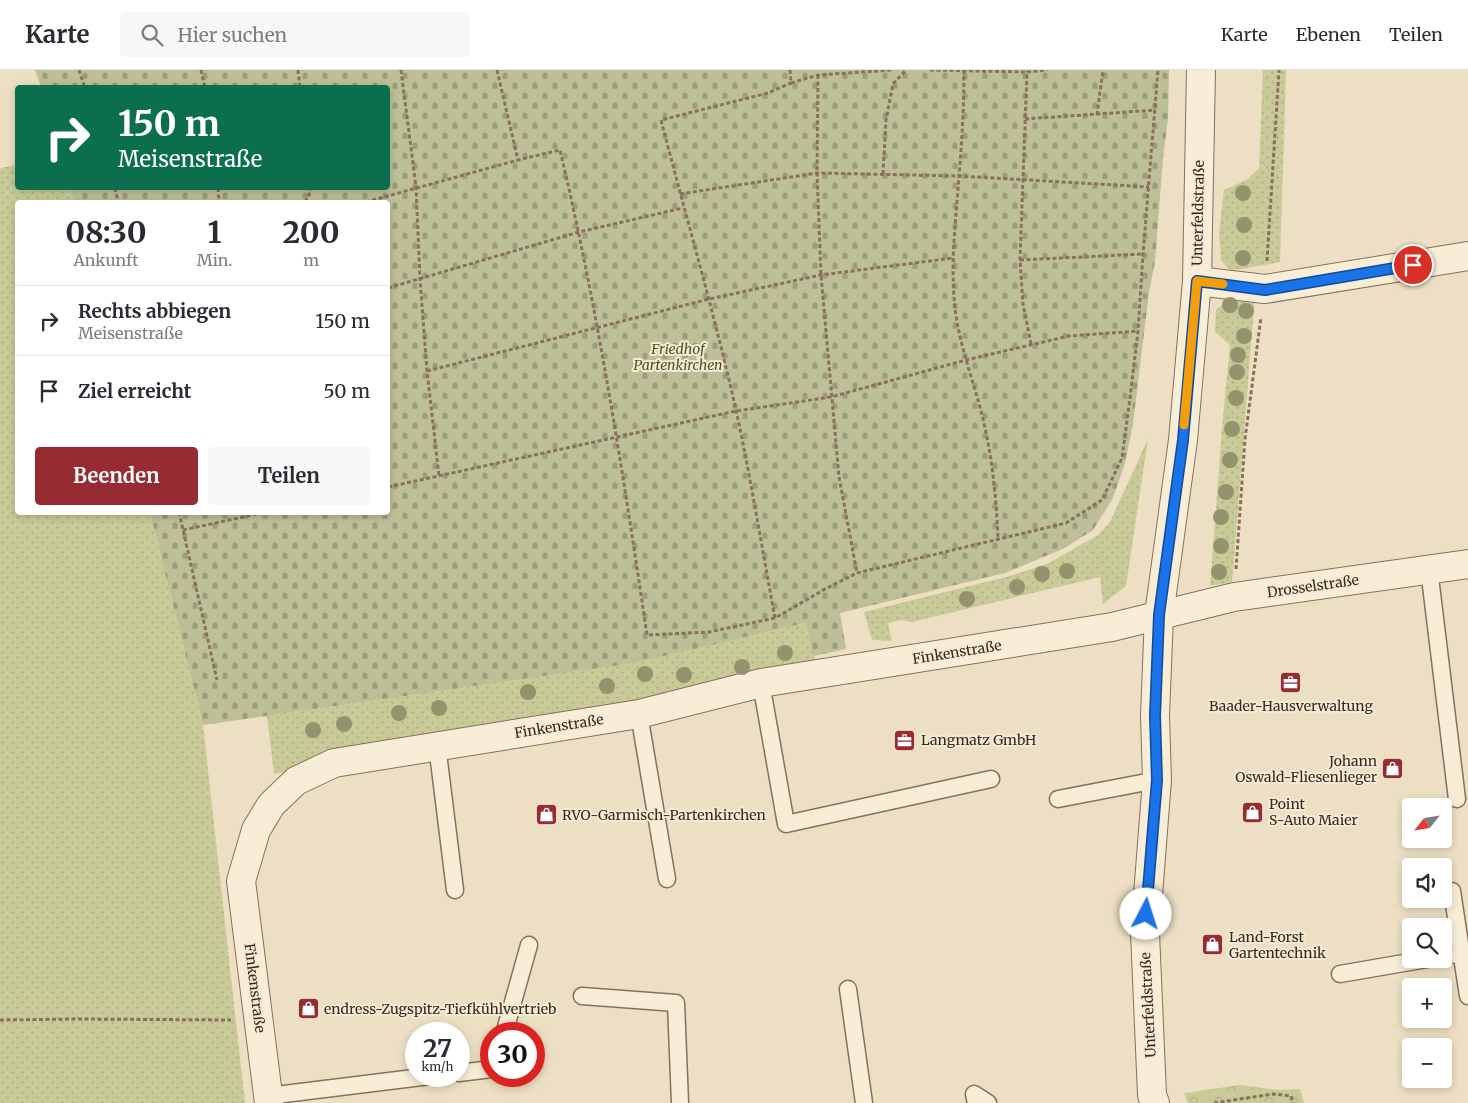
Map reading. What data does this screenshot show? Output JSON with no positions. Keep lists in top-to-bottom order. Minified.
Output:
{"streets":{"street":["Unterfeldstraße","Drosselstraße","Finkenstraße"]},"crossings":[["Unterfeldstraße","Drosselstraße"],["Unterfeldstraße","Finkenstraße"],["Drosselstraße","Finkenstraße"]],"parks":["Friedhof Partenkirchen"],"places":{"office":["Baader-Hausverwaltung","Langmatz GmbH"],"shop":["Johann Oswald-Fliesenlieger","Point S-Auto Maier","RVO-Garmisch-Partenkirchen","Land-Forst Gartentechnik","endress-Zugspitz-Tiefkühlvertrieb"]},"north":"bottom left","page":{"header":"Karte","search":"Hier suchen","nav":["Karte","Ebenen","Teilen"],"turn":["150 m","Meisenstraße"],"eta":["08:30","Ankunft","1","Min.","200","m"],"list":[{"name":"Rechts abbiegen","note":"Meisenstraße","value":"150 m"},{"name":"Ziel erreicht","value":"50 m"}],"buttons":["Beenden","Teilen"],"map_buttons":["+","−"],"speed":"27 km/h","limit":"30"}}
